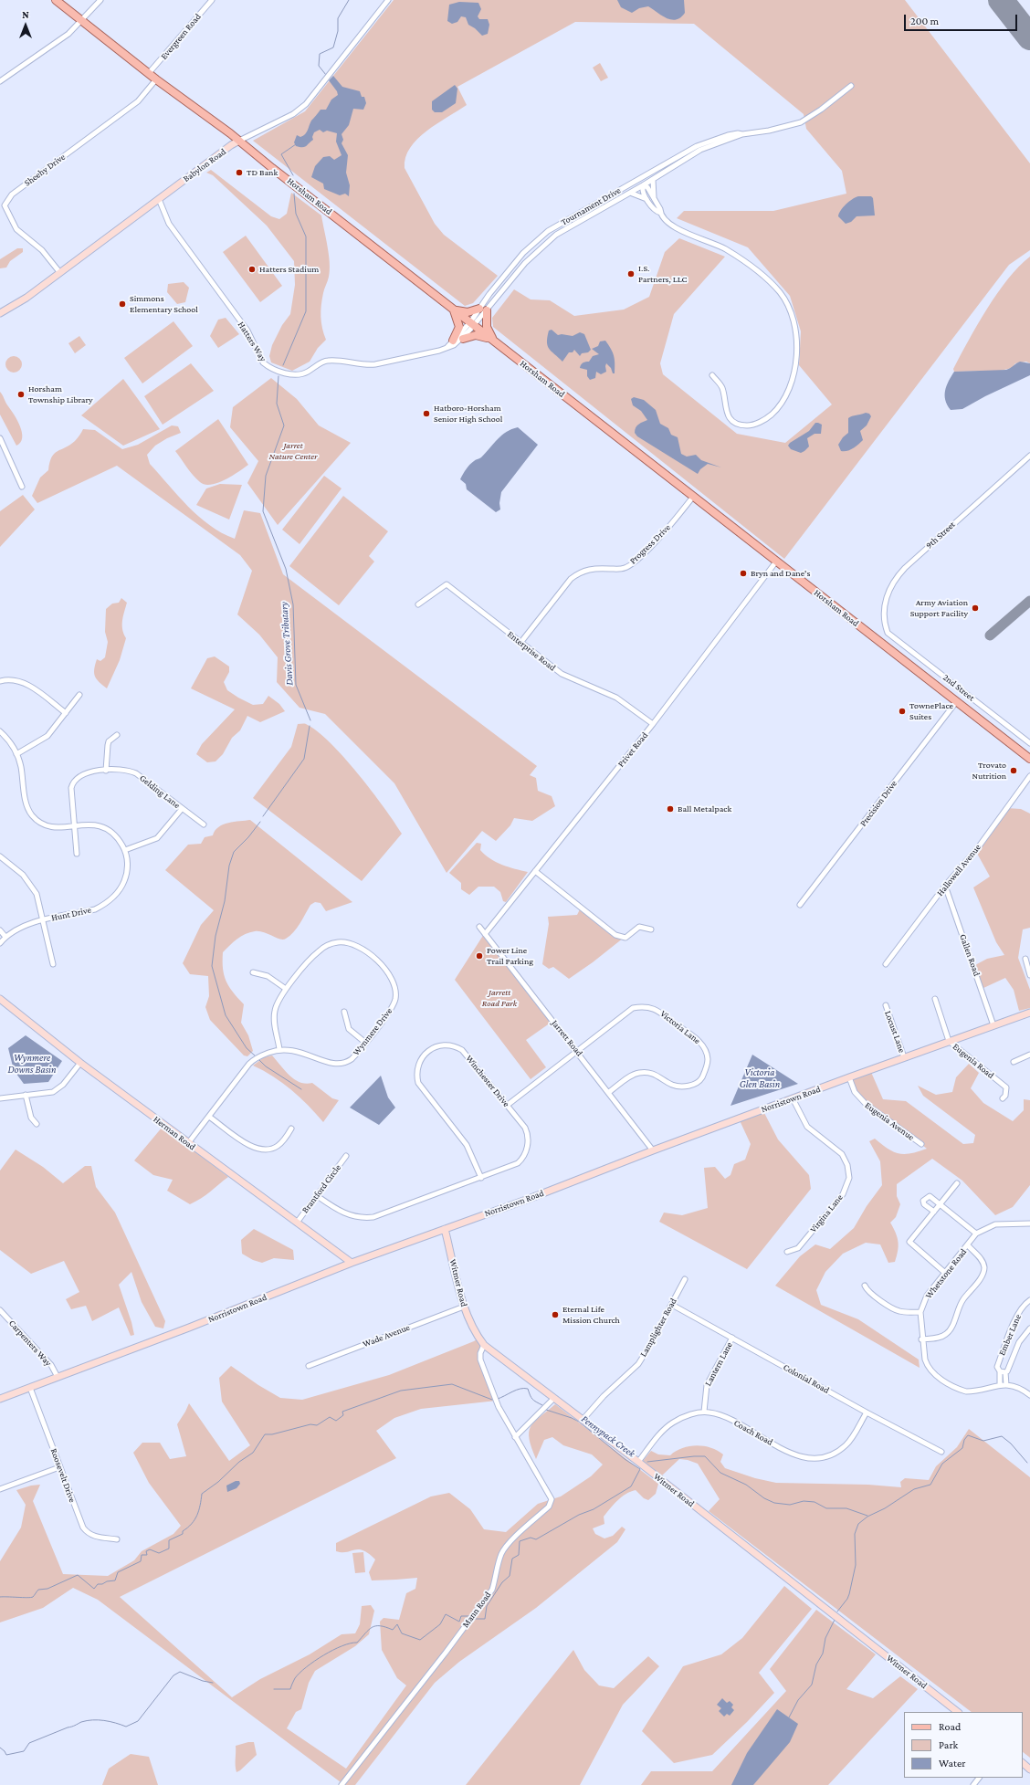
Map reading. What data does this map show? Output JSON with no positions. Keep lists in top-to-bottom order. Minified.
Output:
{"streets":{"main road":["Horsham Road"],"street":["Evergreen Road","Babylon Road","Sheehy Drive","Tournament Drive","Hatters Way","9th Street","Progress Drive","Enterprise Road","2nd Street","Privet Road","Gelding Lane","Precision Drive","Hallowell Avenue","Hunt Drive","Gallen Road","Victoria Lane","Wynmere Drive","Locust Lane","Jarrett Road","Eugenia Road","Winchester Drive","Norristown Road","Eugenia Avenue","Herman Road","Brantford Circle","Virgina Lane","Whetstone Road","Witmer Road","Lamplighter Road","Ember Lane","Wade Avenue","Carpenters Way","Lantern Lane","Colonial Road","Coach Road","Roosevelt Drive","Mann Road"]},"crossings":[["Evergreen Road","Horsham Road"],["Babylon Road","Sheehy Drive"],["Babylon Road","Horsham Road"],["Babylon Road","Hatters Way"],["Sheehy Drive","Horsham Road"],["Horsham Road","Tournament Drive"],["Horsham Road","Hatters Way"],["Horsham Road","Progress Drive"],["Horsham Road","Privet Road"],["Horsham Road","Precision Drive"],["Tournament Drive","Hatters Way"],["9th Street","2nd Street"],["Progress Drive","Enterprise Road"],["Enterprise Road","Privet Road"],["Privet Road","Jarrett Road"],["Gelding Lane","Hunt Drive"],["Hallowell Avenue","Gallen Road"],["Gallen Road","Norristown Road"],["Victoria Lane","Jarrett Road"],["Victoria Lane","Winchester Drive"],["Wynmere Drive","Herman Road"],["Locust Lane","Norristown Road"],["Jarrett Road","Norristown Road"],["Eugenia Road","Norristown Road"],["Winchester Drive","Brantford Circle"],["Norristown Road","Eugenia Avenue"],["Norristown Road","Herman Road"],["Norristown Road","Virgina Lane"],["Norristown Road","Witmer Road"],["Norristown Road","Carpenters Way"],["Norristown Road","Roosevelt Drive"],["Herman Road","Brantford Circle"],["Whetstone Road","Ember Lane"],["Witmer Road","Lamplighter Road"],["Witmer Road","Wade Avenue"],["Witmer Road","Coach Road"],["Witmer Road","Mann Road"],["Lamplighter Road","Colonial Road"],["Lantern Lane","Colonial Road"],["Lantern Lane","Coach Road"],["Colonial Road","Coach Road"]],"water":["Davis Grove Tributary","Wynmere Downs Basin","Victoria Glen Basin","Pennypack Creek"],"parks":["Jarret Nature Center","Jarrett Road Park"],"places":["TD Bank","Hatters Stadium","I.S. Partners, LLC","Simmons Elementary School","Horsham Township Library","Hatboro-Horsham Senior High School","Bryn and Dane's","Army Aviation Support Facility","TownePlace Suites","Trovato Nutrition","Ball Metalpack","Power Line Trail Parking","Eternal Life Mission Church"],"legend":["Road","Park","Water"],"scale_bar":"200 m","north":"top"}
